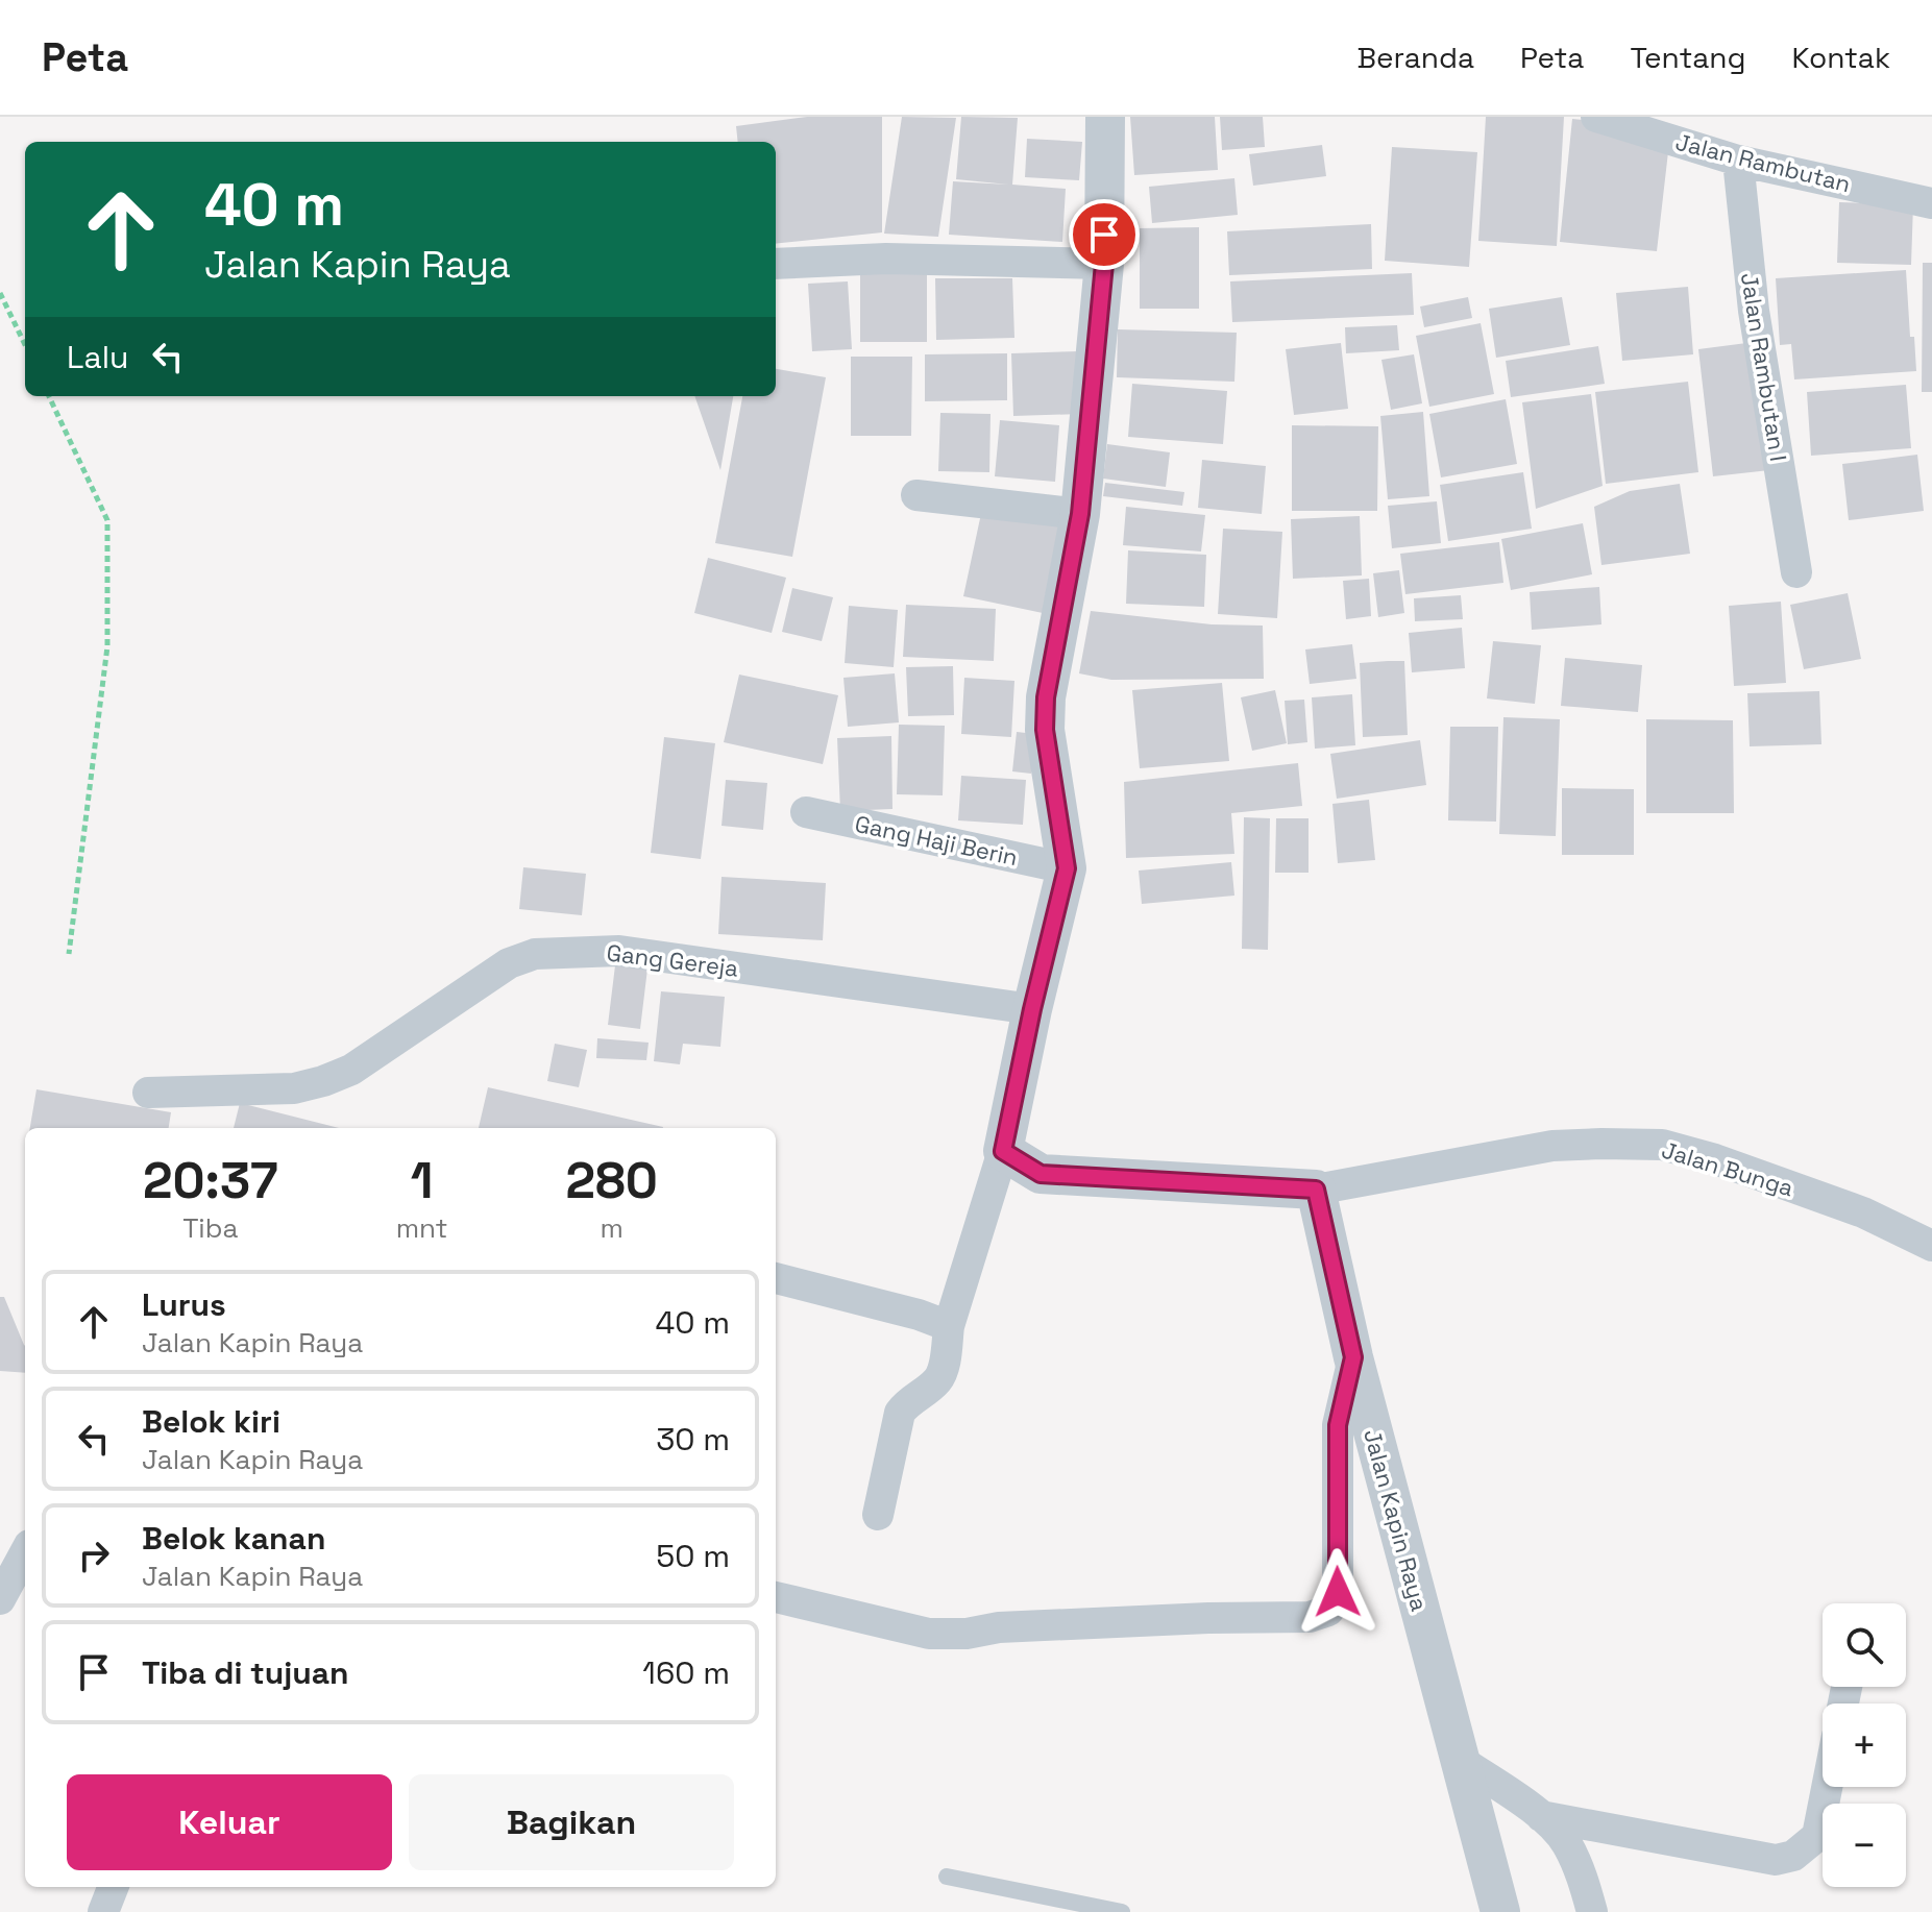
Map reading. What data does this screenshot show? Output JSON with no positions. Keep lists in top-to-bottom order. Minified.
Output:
{"streets":{"street":["Jalan Rambutan","Jalan Rambutan I","Gang Haji Berin","Gang Gereja","Jalan Bunga","Jalan Kapin Raya"]},"crossings":[["Jalan Rambutan","Jalan Rambutan I"],["Jalan Bunga","Jalan Kapin Raya"]],"page":{"header":"Peta","nav":["Beranda","Peta","Tentang","Kontak"],"turn":["40 m","Jalan Kapin Raya"],"then":"Lalu","eta":["20:37","Tiba","1","mnt","280","m"],"list":[{"name":"Lurus","note":"Jalan Kapin Raya","value":"40 m"},{"name":"Belok kiri","note":"Jalan Kapin Raya","value":"30 m"},{"name":"Belok kanan","note":"Jalan Kapin Raya","value":"50 m"},{"name":"Tiba di tujuan","value":"160 m"}],"map_buttons":["+","−"],"buttons":["Keluar","Bagikan"]}}
